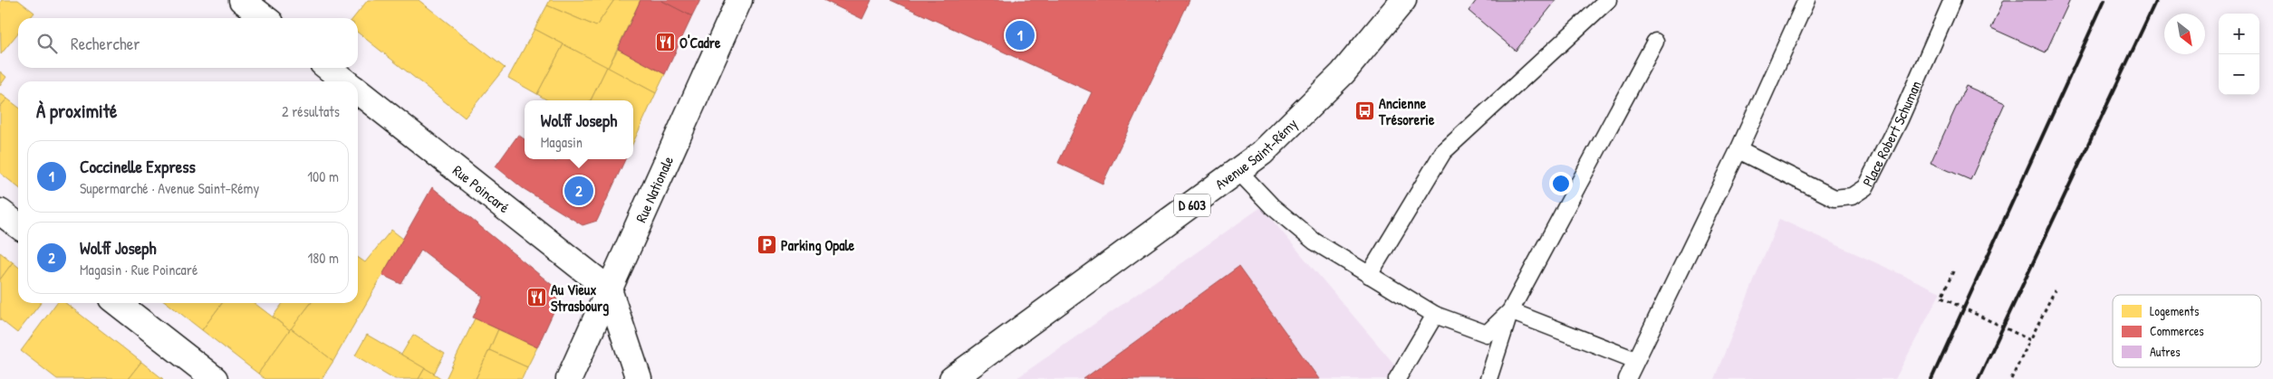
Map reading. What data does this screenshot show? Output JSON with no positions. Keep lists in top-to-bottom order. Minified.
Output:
{"streets":{"main road":["Avenue Saint-Rémy","Rue Poincaré","Rue Nationale","D 603"],"lane":["Place Robert Schuman"]},"crossings":[["Rue Poincaré","Rue Nationale"]],"places":{"restaurant":["O'Cadre","Au Vieux Strasbourg"],"bus stop":["Ancienne Trésorerie"],"parking":["Parking Opale"]},"legend":["Logements","Commerces","Autres"],"north":"bottom right","page":{"map_buttons":["+","−"],"search":"Rechercher","pins":["1","2"],"heading":["À proximité","2 résultats"],"popup":["Wolff Joseph","Magasin"],"list":[{"mark":"1","name":"Coccinelle Express","note":"Supermarché · Avenue Saint-Rémy","value":"100 m"},{"mark":"2","name":"Wolff Joseph","note":"Magasin · Rue Poincaré","value":"180 m"}]}}
